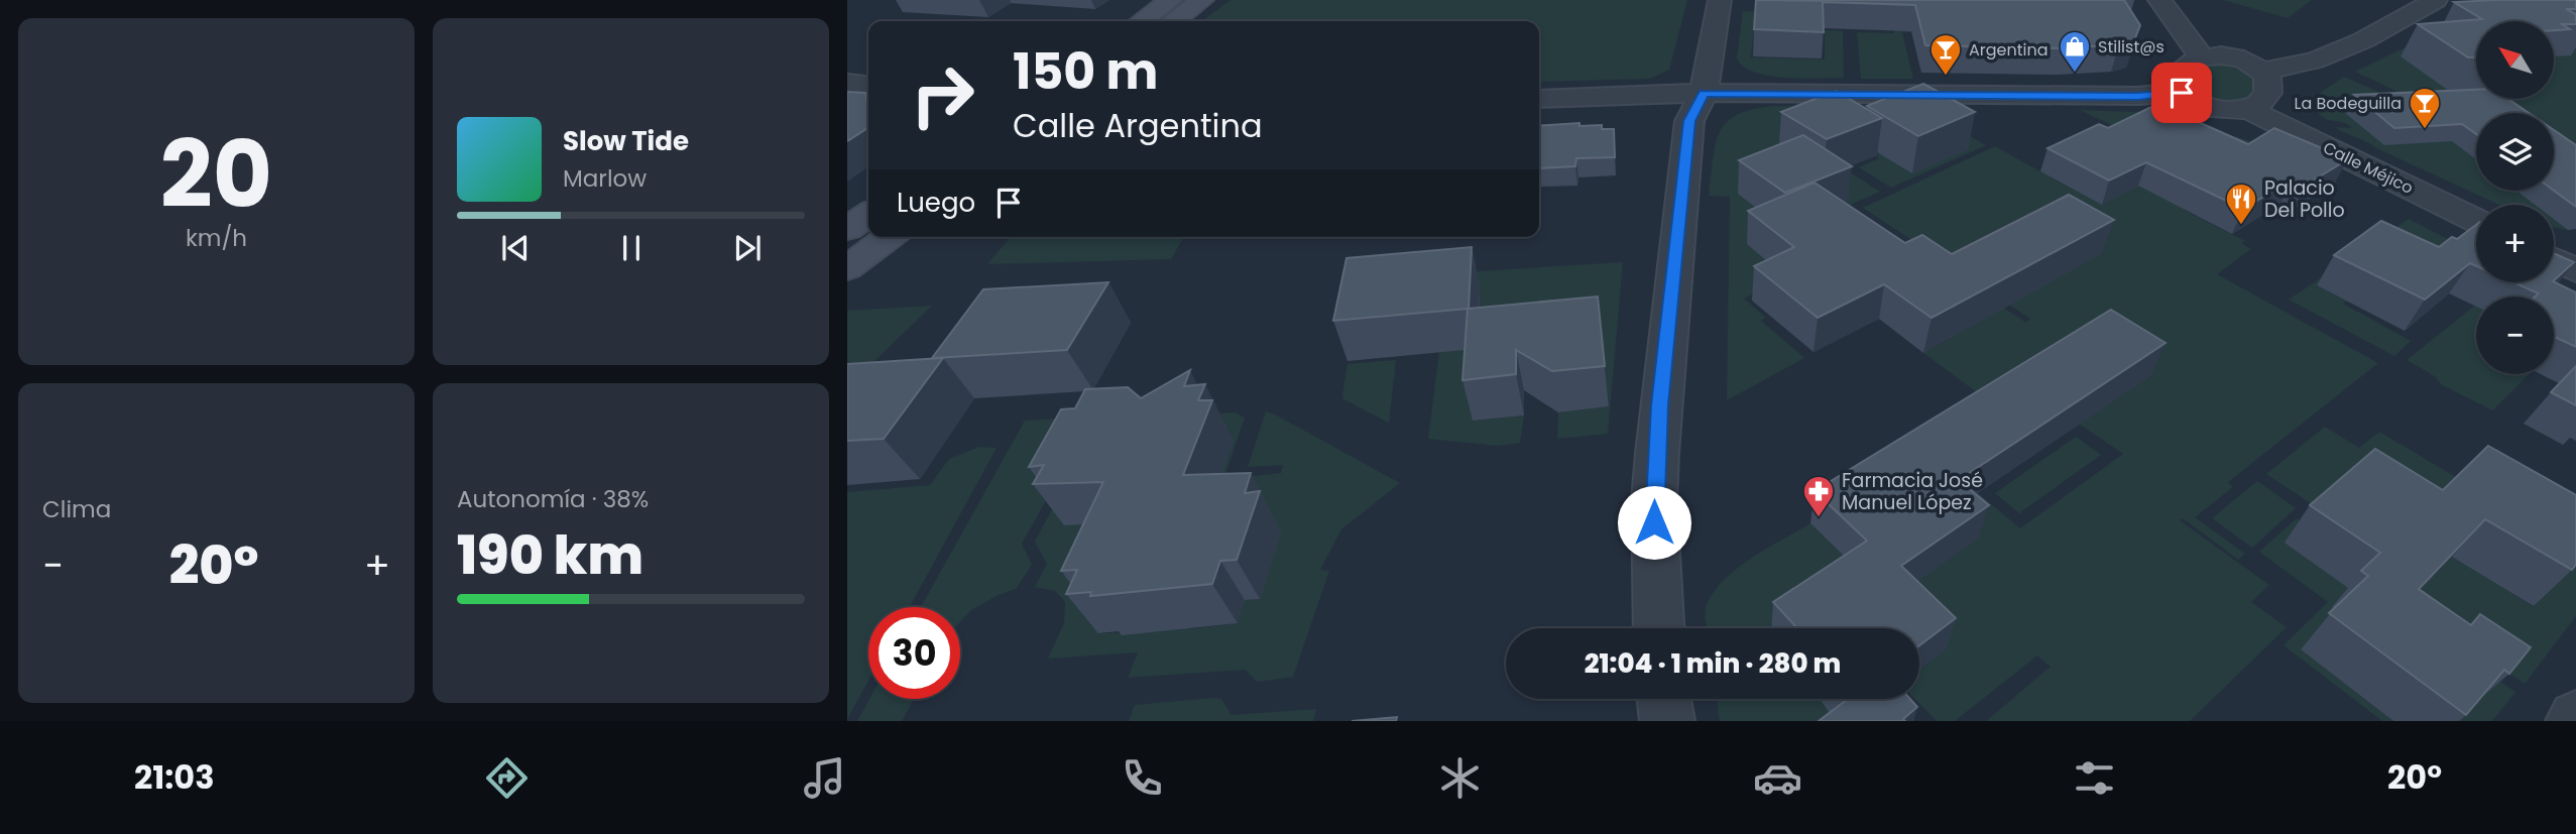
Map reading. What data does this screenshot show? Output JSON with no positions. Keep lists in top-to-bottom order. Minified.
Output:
{"streets":{"street":["Calle Méjico"]},"places":{"shop":["Stilist@s"],"bar":["Argentina","La Bodeguilla"],"restaurant":["Palacio Del Pollo"],"pharmacy":["Farmacia José Manuel López"]},"north":"top left","page":{"tile":[["20","km/h"],"Clima",["Autonomía · 38%","190 km"]],"map_buttons":["+","−"],"turn":["150 m","Calle Argentina"],"song":["Slow Tide","Marlow"],"then":"Luego","heat":["−","20°","+"],"limit":"30","trip":"21:04 · 1 min · 280 m","tabs":["21:03","20°"]}}
